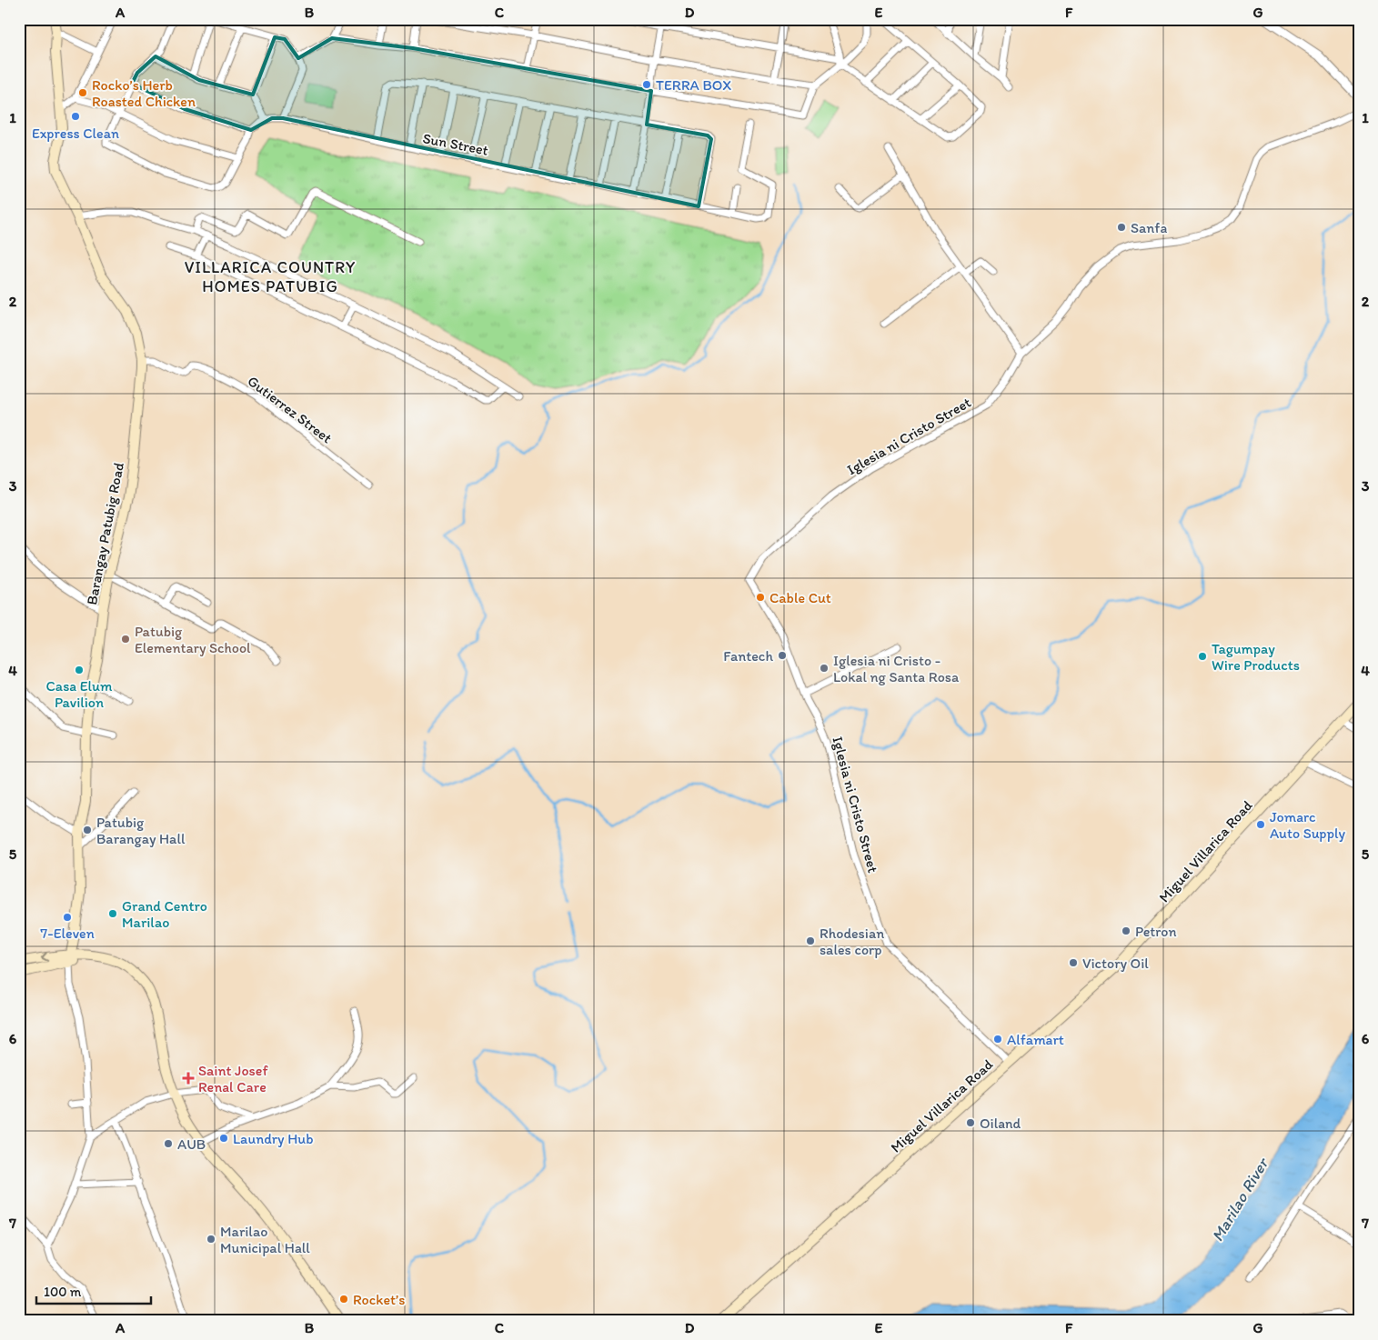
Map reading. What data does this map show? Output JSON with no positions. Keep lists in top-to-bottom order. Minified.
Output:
{"streets":{"main road":["Barangay Patubig Road","Miguel Villarica Road"],"street":["Sun Street","Gutierrez Street","Iglesia ni Cristo Street"]},"crossings":[["Gutierrez Street","Barangay Patubig Road"],["Iglesia ni Cristo Street","Miguel Villarica Road"]],"districts":["VILLARICA COUNTRY HOMES PATUBIG"],"water":["Marilao River"],"places":{"other":["TERRA BOX","Rocko’s Herb Roasted Chicken","Express Clean","Sanfa","Cable Cut","Patubig Elementary School","Fantech","Tagumpay Wire Products","Iglesia ni Cristo - Lokal ng Santa Rosa","Casa Elum Pavilion","Jomarc Auto Supply","Patubig Barangay Hall","Grand Centro Marilao","7-Eleven","Petron","Rhodesian sales corp","Victory Oil","Alfamart","Oiland","Laundry Hub","AUB","Marilao Municipal Hall","Rocket’s"],"health":["Saint Josef Renal Care"]},"scale_bar":"100 m","grid":{"columns":["A","B","C","D","E","F","G"],"rows":["1","2","3","4","5","6","7"]}}
